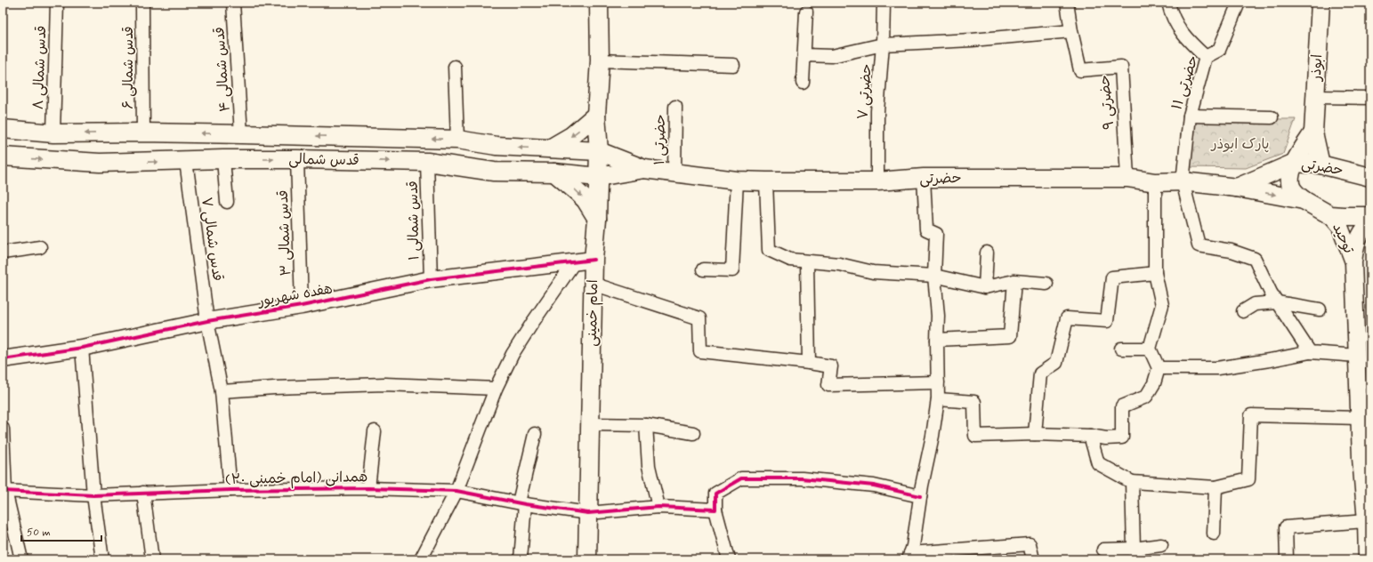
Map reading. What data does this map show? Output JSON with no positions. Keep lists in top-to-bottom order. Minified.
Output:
{"streets":{"main road":["ابوذر","قدس شمالی","حضرتی","امام خمینی"],"street":["قدس شمالی ۸","قدس شمالی ۶","قدس شمالی ۴","حضرتی ۱۱","حضرتی ۷","حضرتی ۹","حضرتی ۱","قدس شمالی ۱","۳ قدس شمالی","توحید","۷ قدس شمالی","هفده شهریور","همدانی (امام خمینی ۲۰)"]},"crossings":[["قدس شمالی ۸","قدس شمالی"],["قدس شمالی ۶","قدس شمالی"],["قدس شمالی ۴","قدس شمالی"],["حضرتی ۱۱","حضرتی"],["حضرتی ۷","حضرتی"],["حضرتی ۹","حضرتی"],["حضرتی ۱","حضرتی"],["قدس شمالی","حضرتی"],["قدس شمالی","قدس شمالی ۱"],["قدس شمالی","۳ قدس شمالی"],["قدس شمالی","۷ قدس شمالی"],["قدس شمالی","امام خمینی"],["حضرتی","توحید"],["قدس شمالی ۱","هفده شهریور"],["۳ قدس شمالی","هفده شهریور"],["۷ قدس شمالی","هفده شهریور"],["۷ قدس شمالی","همدانی (امام خمینی ۲۰)"],["هفده شهریور","امام خمینی"],["امام خمینی","همدانی (امام خمینی ۲۰)"]],"parks":["پارک ابوذر"],"scale_bar":"50 m"}
